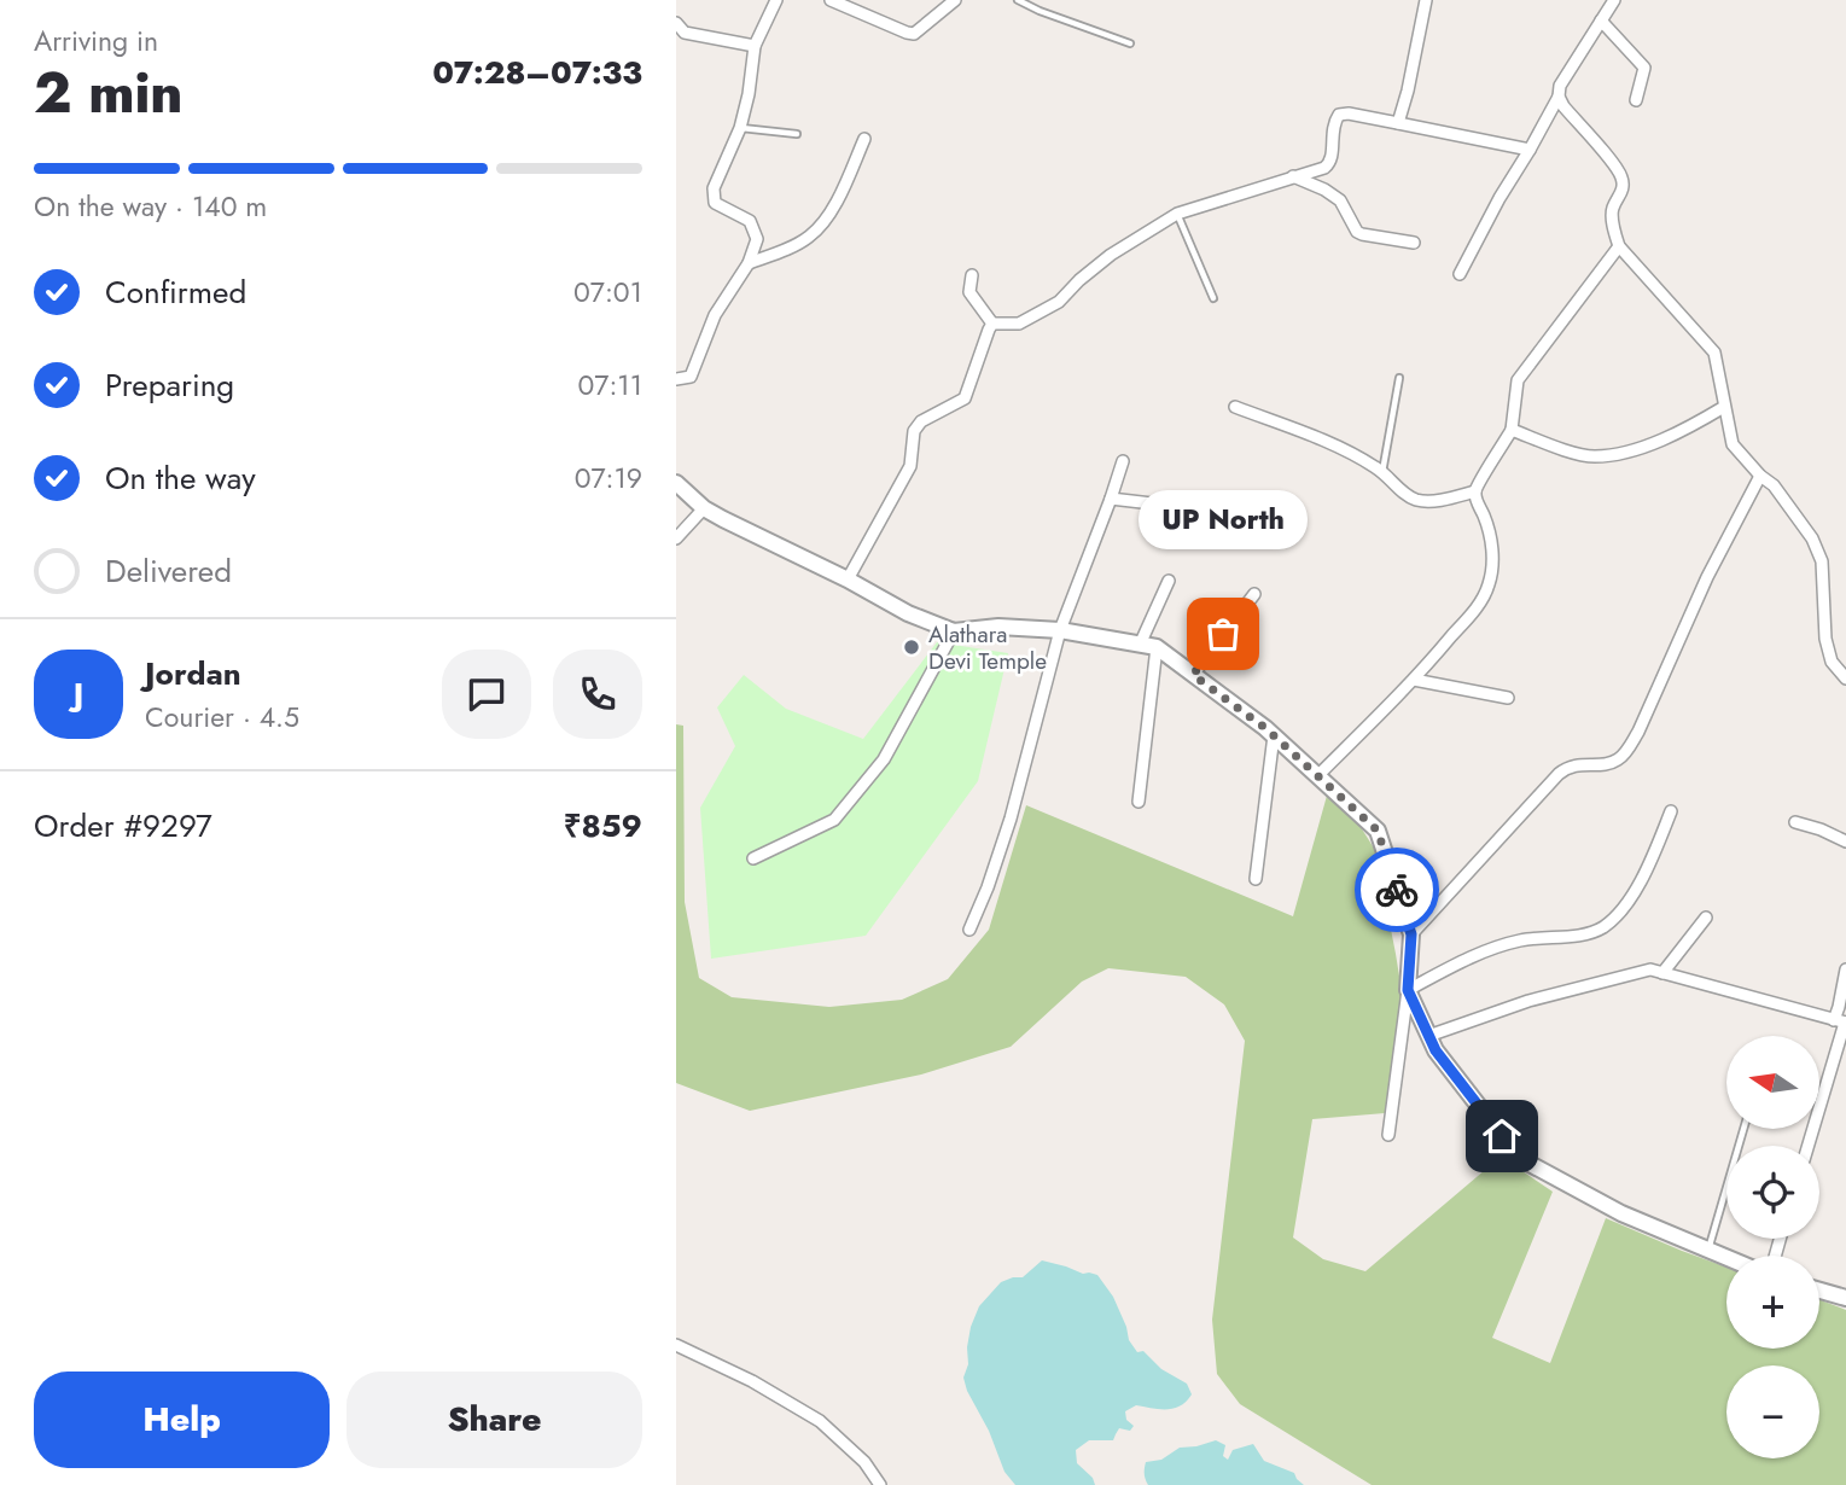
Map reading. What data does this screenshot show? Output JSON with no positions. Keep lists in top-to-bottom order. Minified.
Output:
{"places":["UP North","Alathara Devi Temple"],"north":"left","page":{"heading":["2 min","Arriving in","07:28–07:33"],"panel":["Jordan","Courier · 4.5","Order #9297","₹859"],"bar":"On the way · 140 m","list":[["Confirmed","07:01"],["Preparing","07:11"],["On the way","07:19"],"Delivered"],"bubble":"UP North","round":"J","map_buttons":["+","−"],"buttons":["Help","Share"]}}
